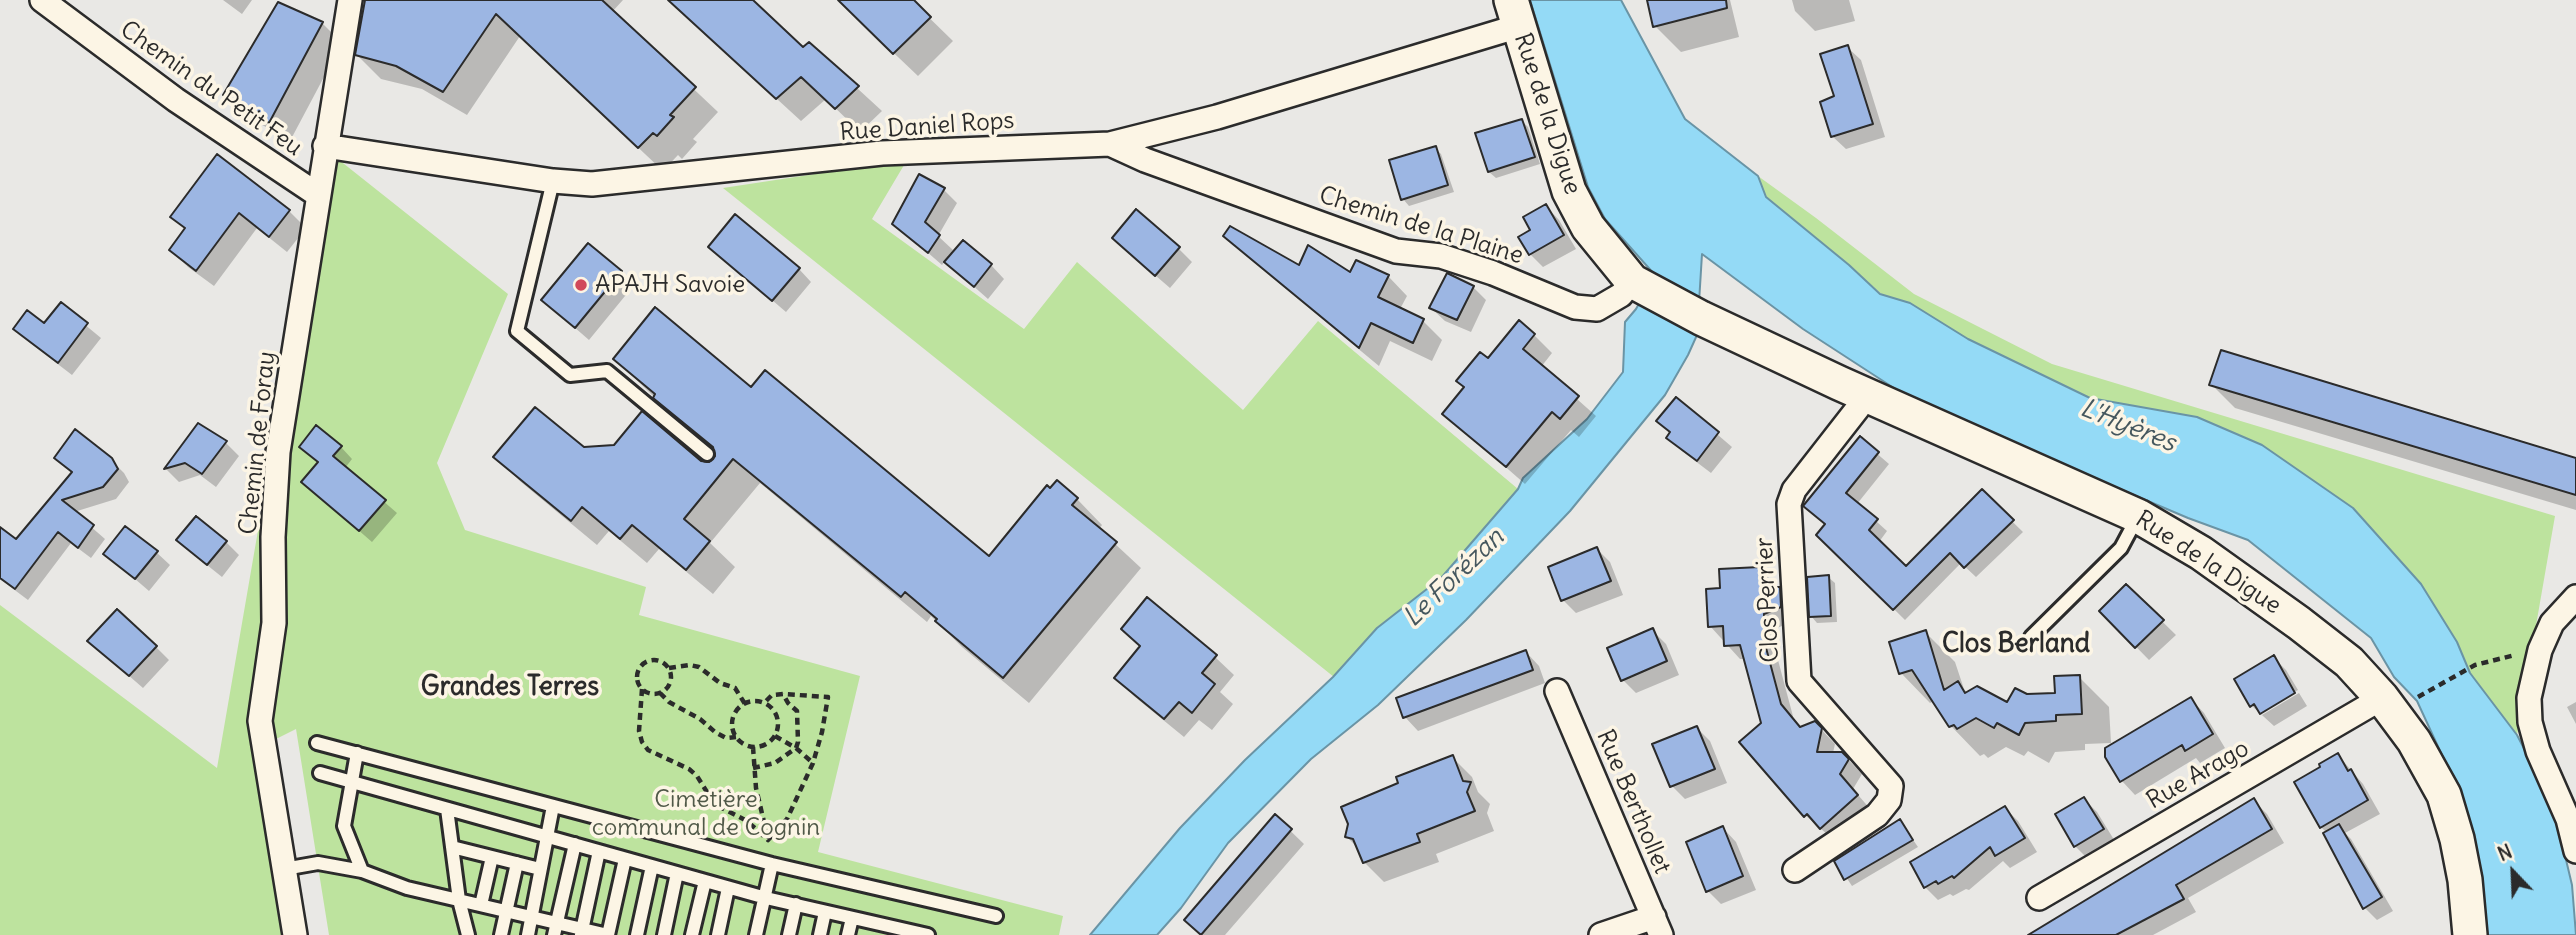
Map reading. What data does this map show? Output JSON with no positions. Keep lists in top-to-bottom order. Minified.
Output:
{"streets":{"street":["Chemin du Petit Feu","Rue de la Digue","Rue Daniel Rops","Chemin de la Plaine","Chemin de Foray","Clos Perrier","Rue Arago","Rue Berthollet"]},"crossings":[["Chemin du Petit Feu","Chemin de Foray"],["Rue de la Digue","Rue Daniel Rops"],["Rue de la Digue","Chemin de la Plaine"],["Rue de la Digue","Clos Perrier"],["Rue de la Digue","Rue Arago"],["Rue Daniel Rops","Chemin de la Plaine"],["Rue Daniel Rops","Chemin de Foray"]],"districts":["Clos Berland","Grandes Terres"],"water":["L'Hyères","Le Forézan"],"parks":["Cimetière communal de Cognin"],"places":["APAJH Savoie"],"north":"top left"}
